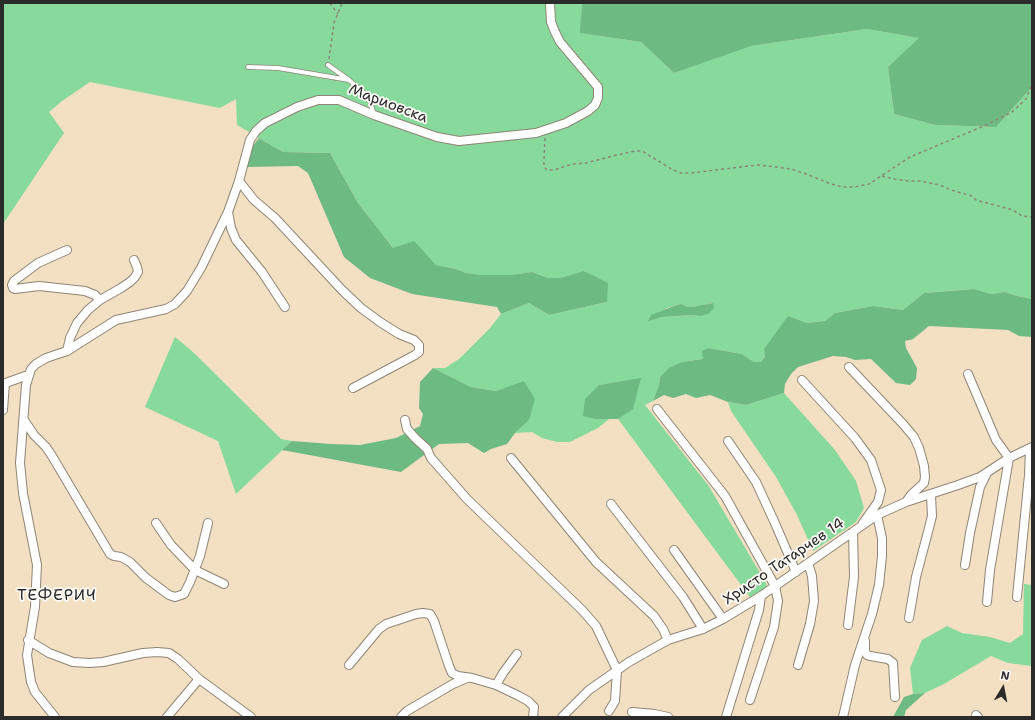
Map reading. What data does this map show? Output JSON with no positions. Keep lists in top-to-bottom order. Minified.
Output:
{"streets":{"street":["Мариовска","Христо Татарчев 14"]},"districts":["ТЕФЕРИЧ"],"north":"top"}
